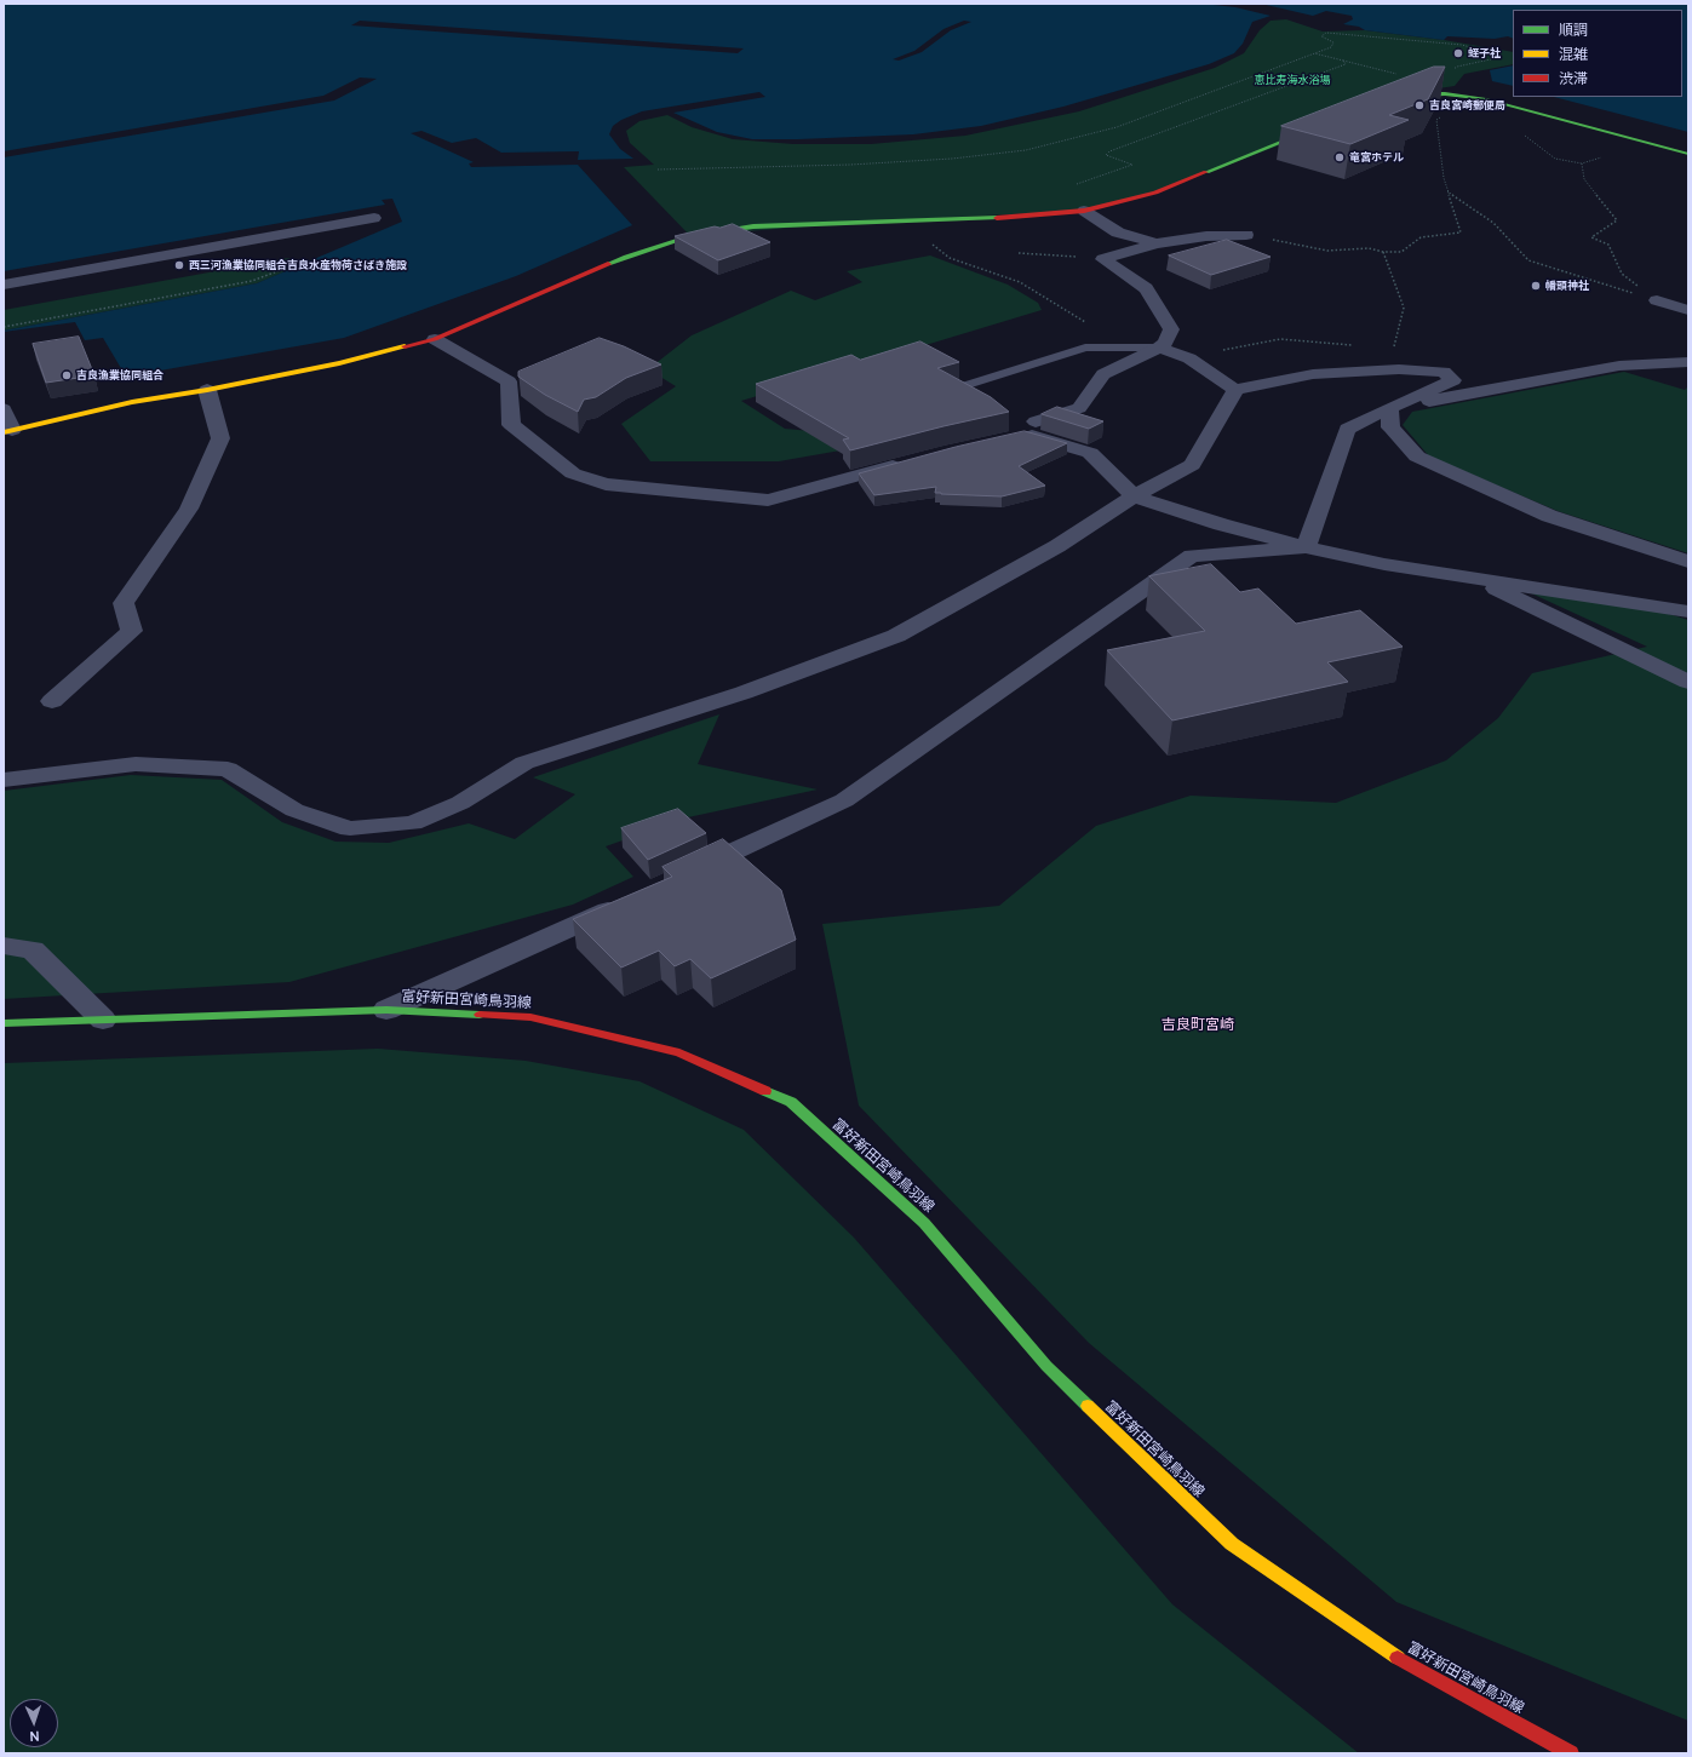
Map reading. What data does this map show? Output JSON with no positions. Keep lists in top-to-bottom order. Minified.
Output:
{"streets":{"street":["富好新田宮崎鳥羽線"]},"districts":["吉良町宮崎"],"parks":["恵比寿海水浴場"],"places":["蛭子社","吉良宮崎郵便局","竜宮ホテル","西三河漁業協同組合吉良水産物荷さばき施設","幡頭神社","吉良漁業協同組合"],"legend":["順調","混雑","渋滞"],"north":"bottom"}
